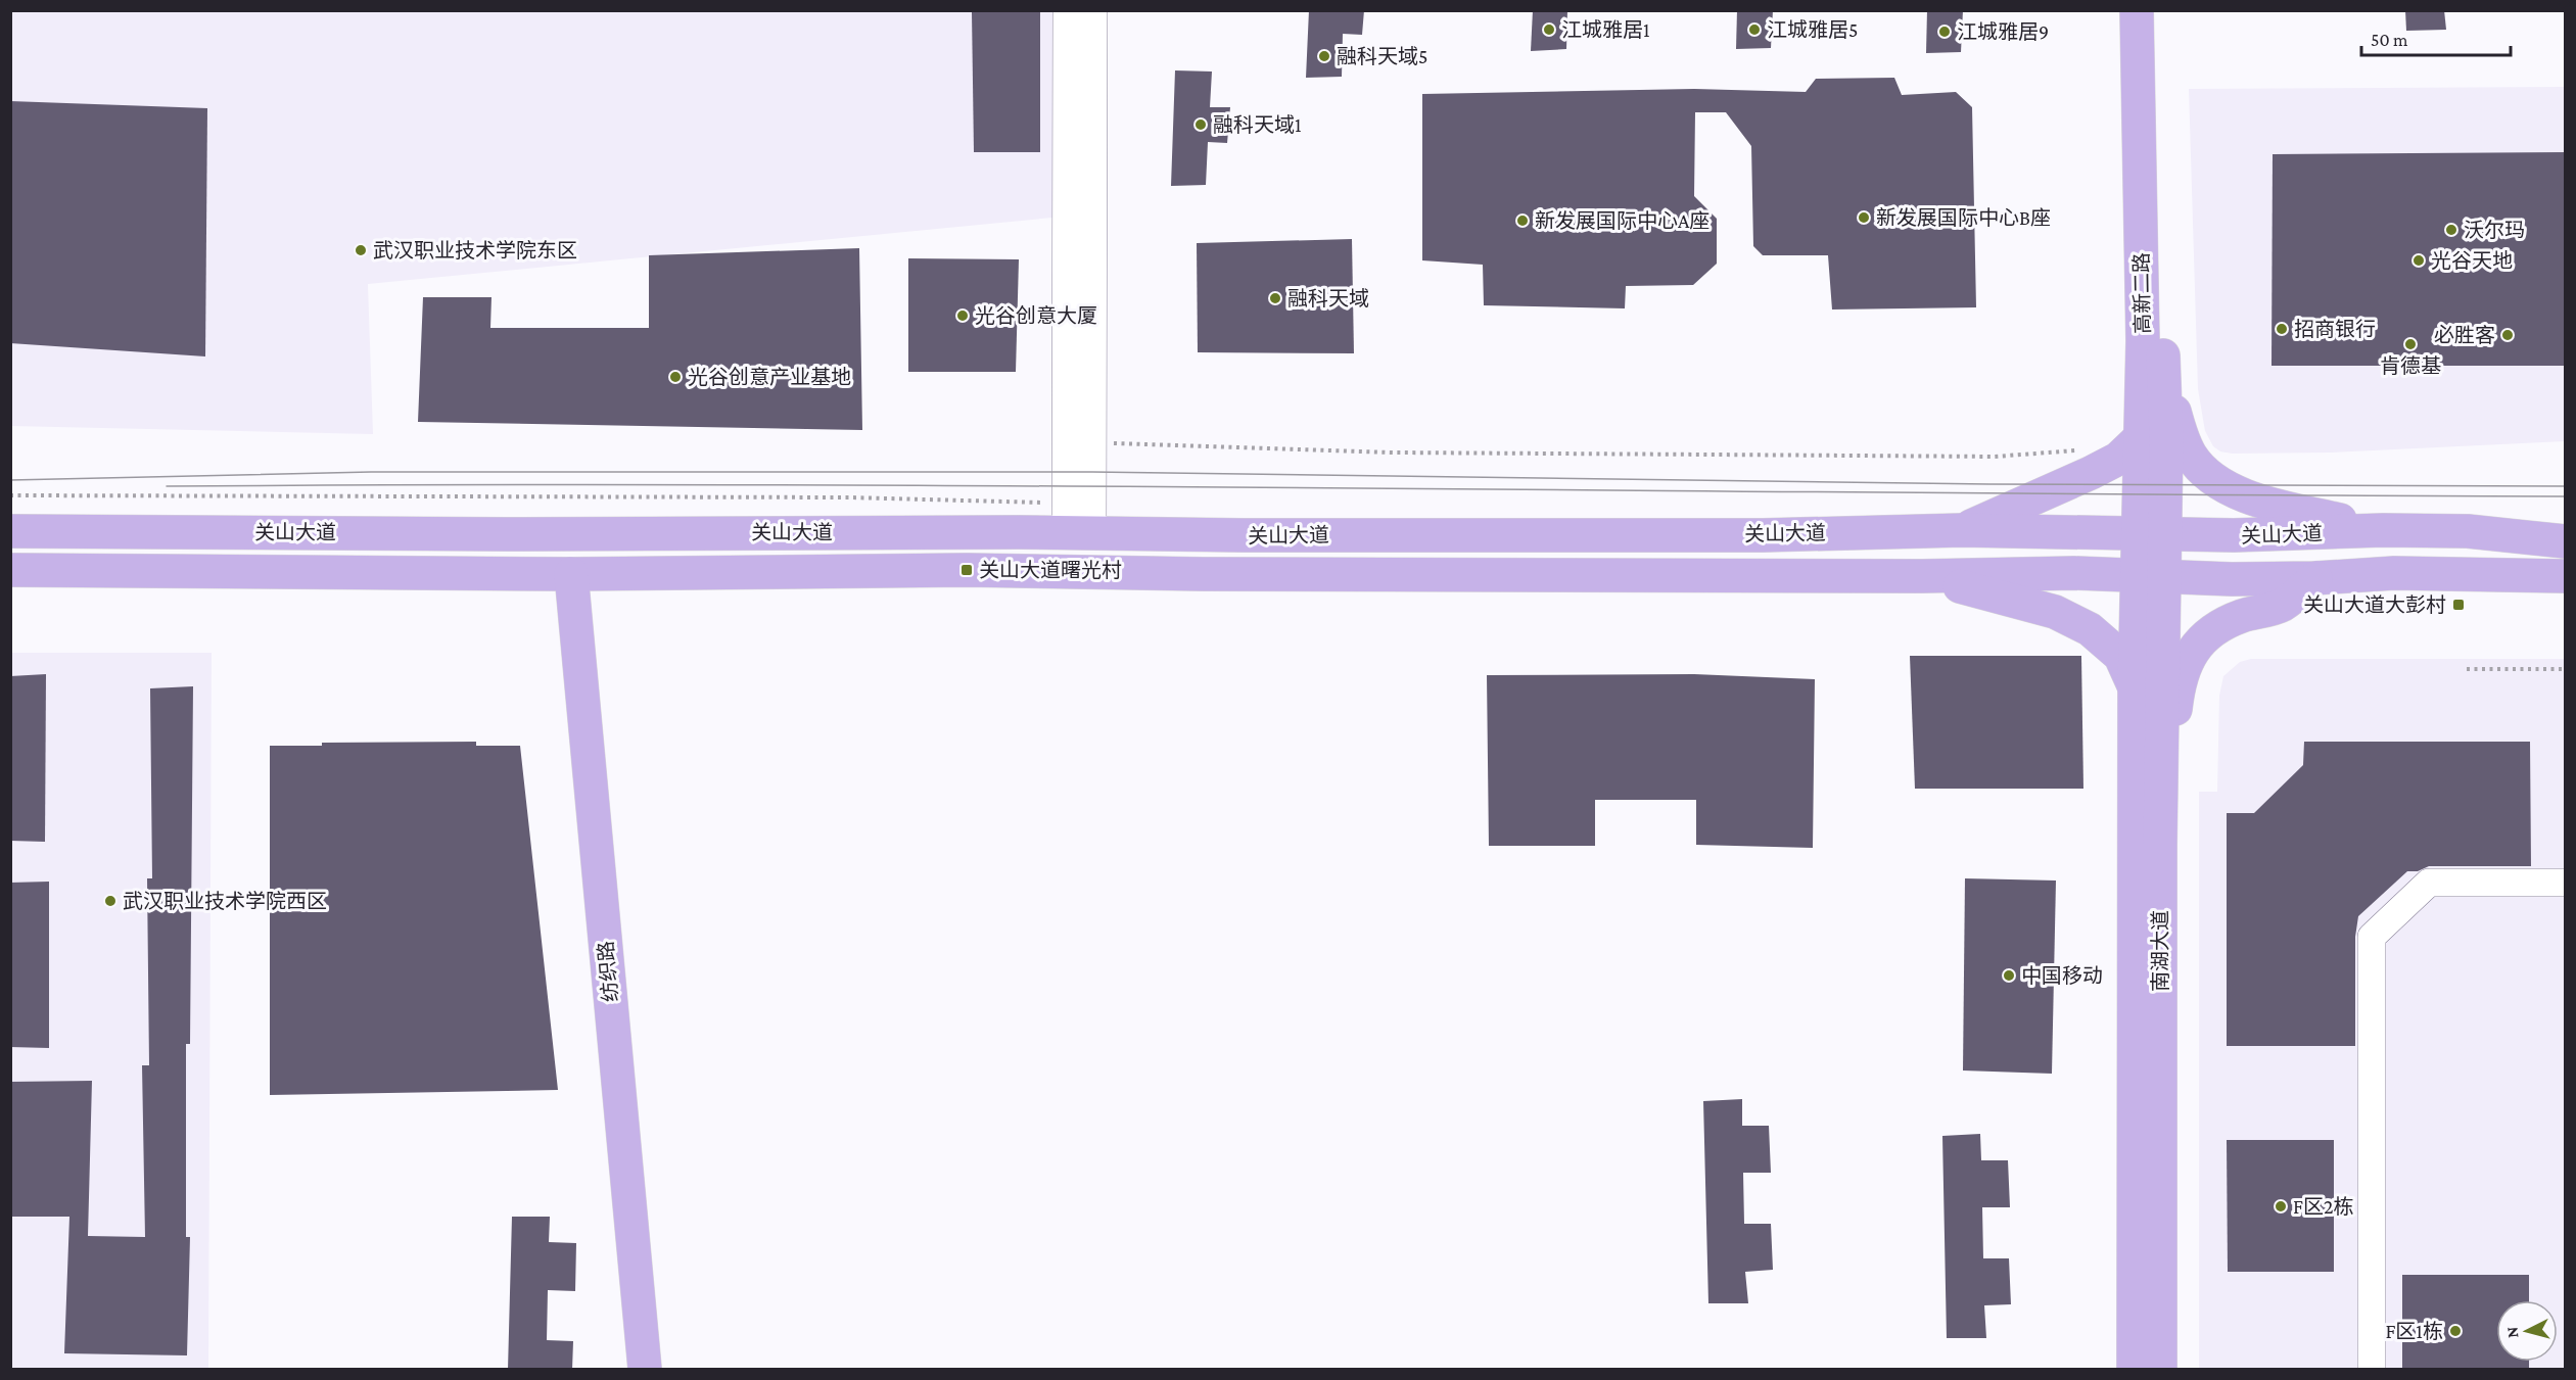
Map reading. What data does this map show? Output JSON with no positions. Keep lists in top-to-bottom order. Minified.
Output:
{"streets":{"main road":["高新二路","关山大道","南湖大道","纺织路"]},"crossings":[["高新二路","关山大道"],["高新二路","南湖大道"],["关山大道","南湖大道"],["关山大道","纺织路"]],"places":{"other":["江城雅居1","江城雅居5","江城雅居9","融科天域5","融科天域1","新发展国际中心B座","新发展国际中心A座","沃尔玛","武汉职业技术学院东区","光谷天地","融科天域","光谷创意大厦","招商银行","必胜客","肯德基","光谷创意产业基地","武汉职业技术学院西区","中国移动","F区2栋","F区1栋"],"transit":["关山大道曙光村","关山大道大彭村"]},"scale_bar":"50 m","north":"left"}
